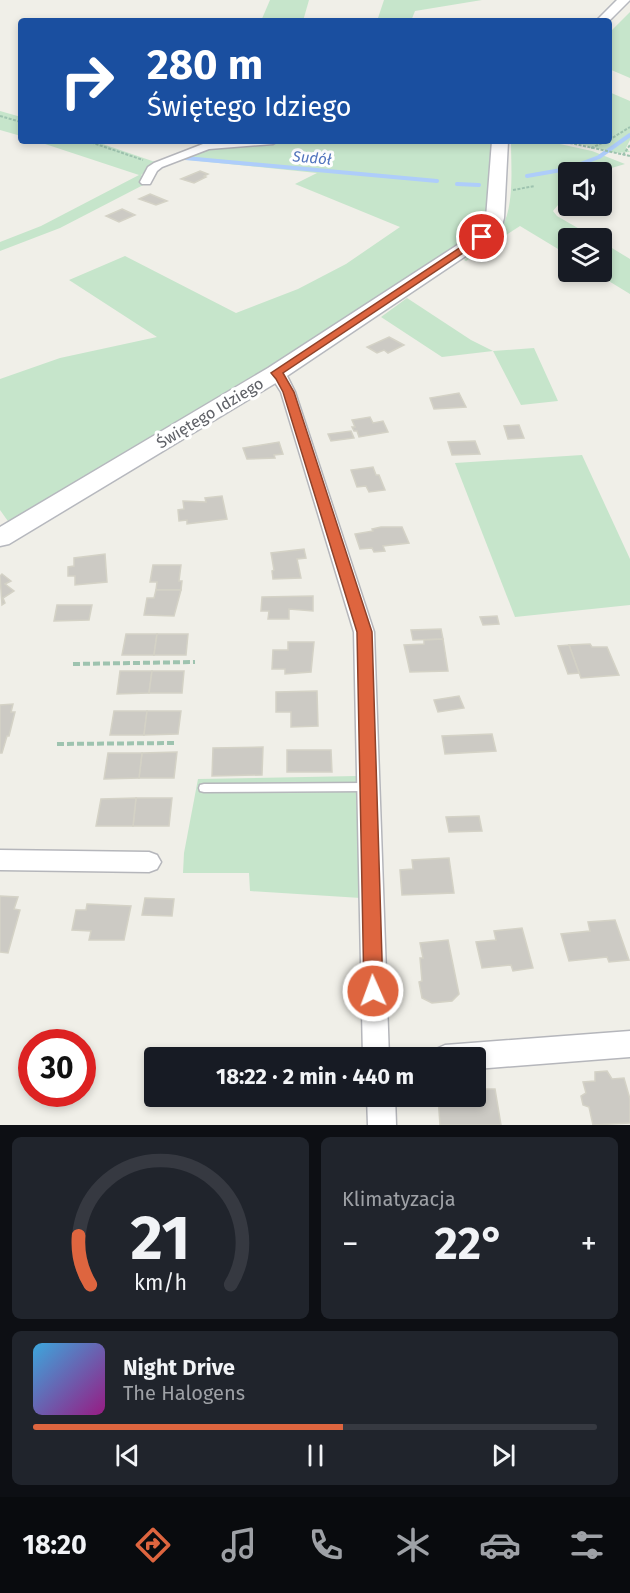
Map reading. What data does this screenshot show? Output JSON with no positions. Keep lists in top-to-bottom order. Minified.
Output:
{"streets":{"street":["Świętego Idziego"]},"water":["Sudół"],"page":{"turn":["280 m","Świętego Idziego"],"limit":"30","trip":"18:22 · 2 min · 440 m","tile":"Klimatyzacja","heat":["−","22°","+"],"song":["Night Drive","The Halogens"],"tabs":"18:20","gauge":["21","km/h"]}}
